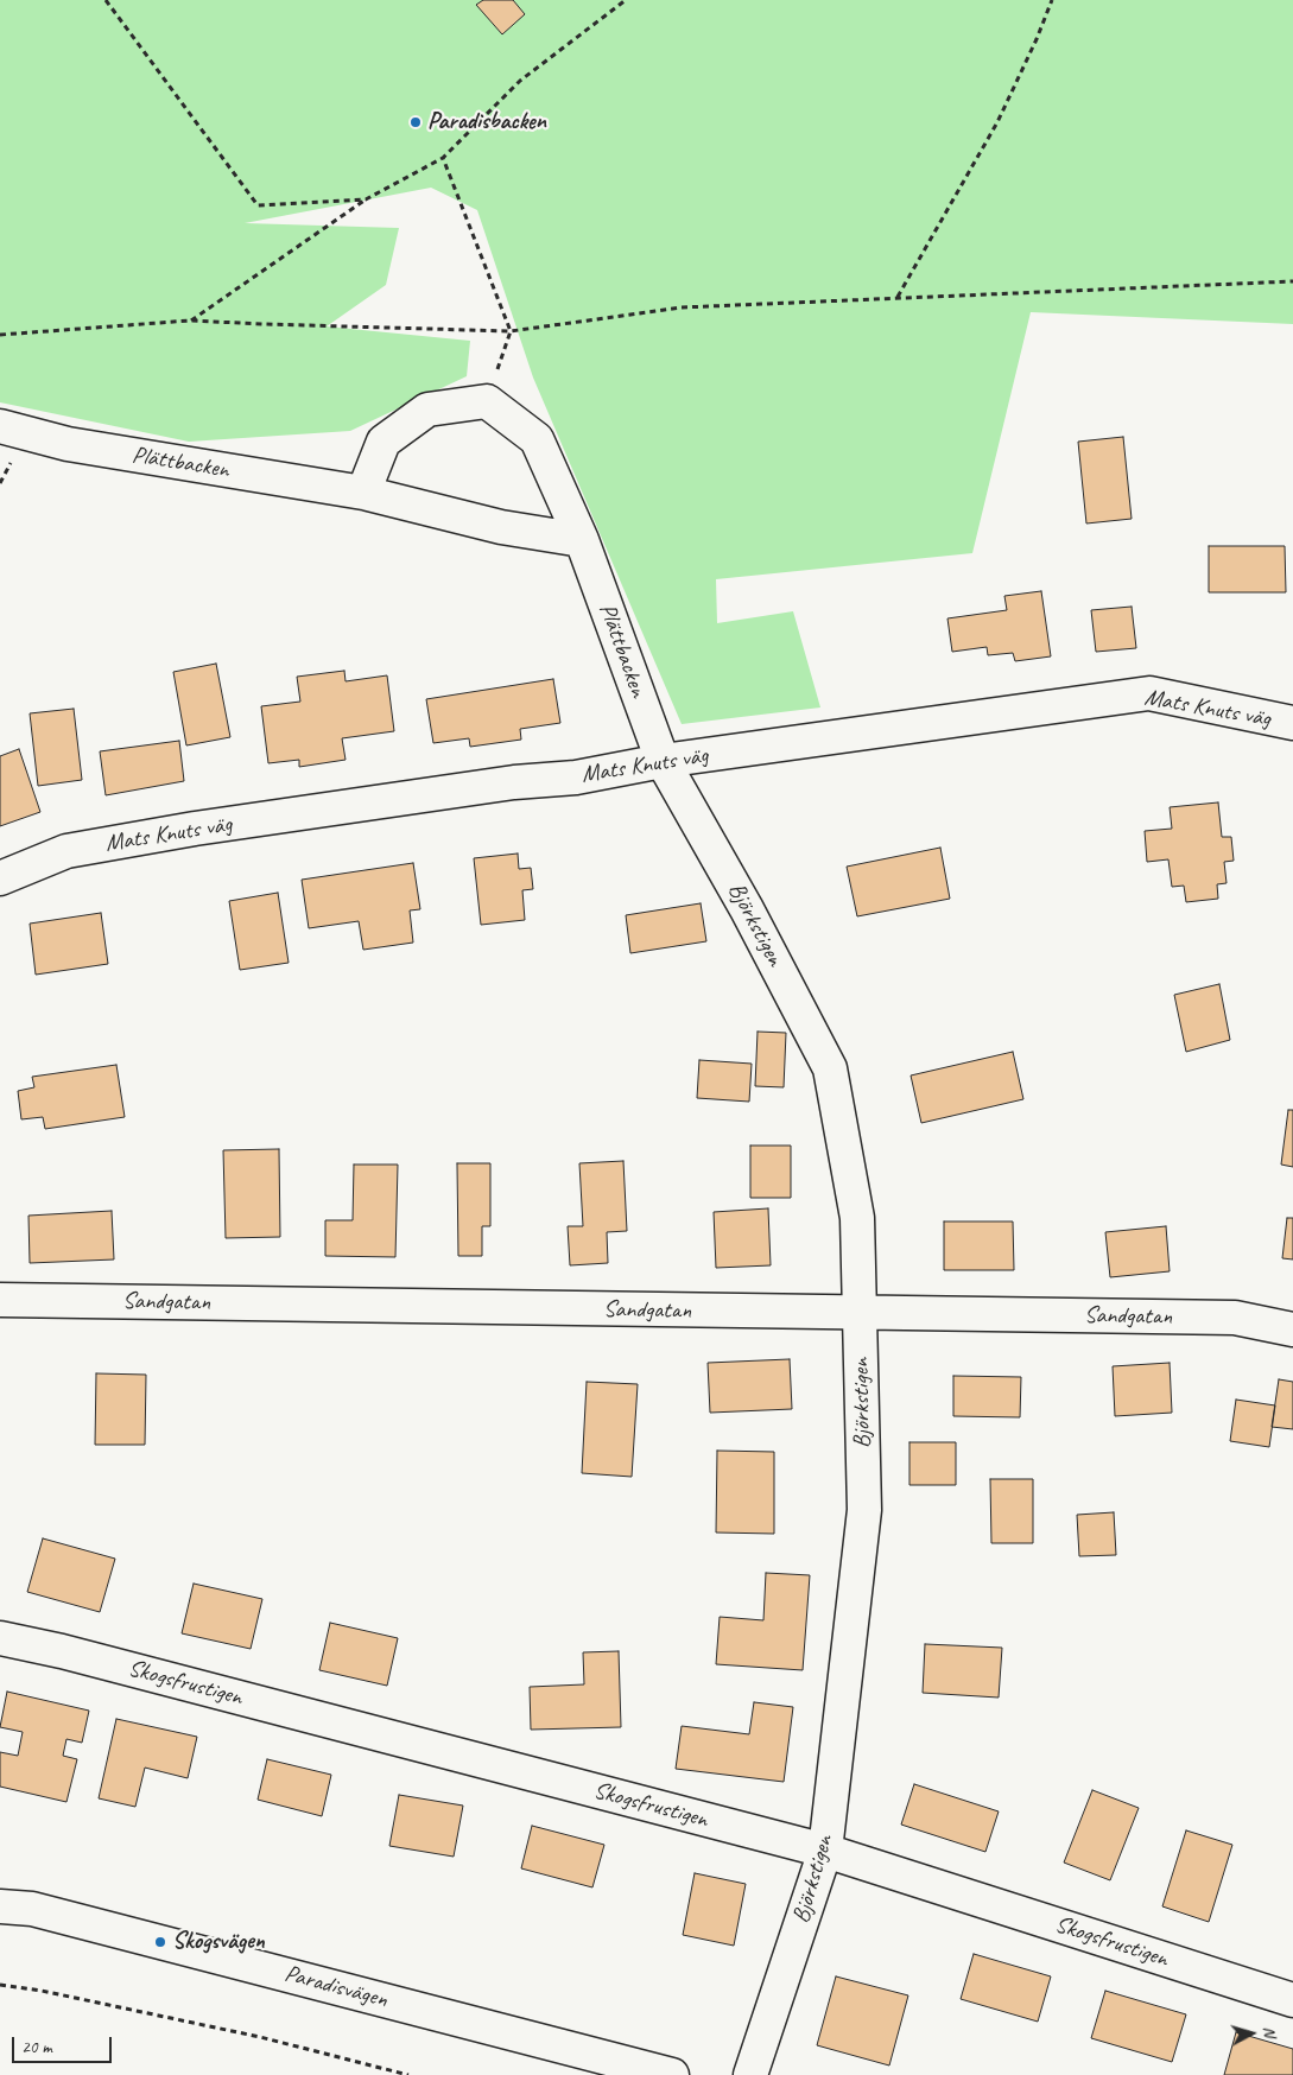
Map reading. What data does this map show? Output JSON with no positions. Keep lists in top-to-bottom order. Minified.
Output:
{"streets":{"street":["Plättbacken","Mats Knuts väg","Björkstigen","Sandgatan","Skogsfrustigen","Paradisvägen"]},"crossings":[["Plättbacken","Mats Knuts väg"],["Plättbacken","Björkstigen"],["Mats Knuts väg","Björkstigen"],["Björkstigen","Sandgatan"],["Björkstigen","Skogsfrustigen"]],"places":["Paradisbacken","Skogsvägen"],"scale_bar":"20 m","north":"right"}
